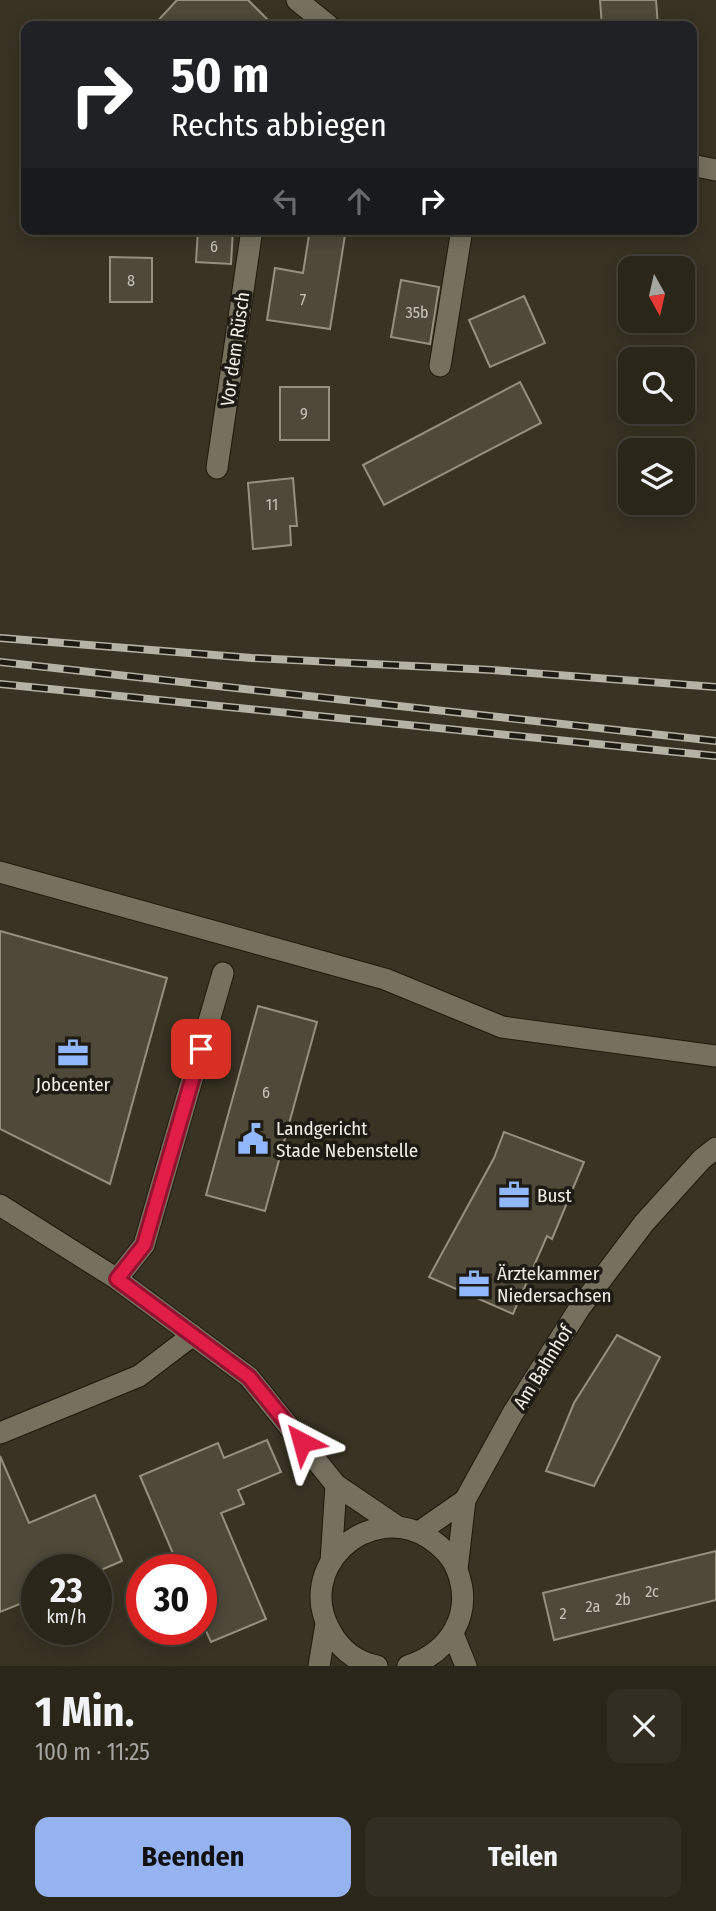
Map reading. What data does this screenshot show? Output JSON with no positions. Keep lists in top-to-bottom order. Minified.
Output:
{"streets":{"street":["Vor dem Rüsch","Am Bahnhof"]},"places":{"office":["Jobcenter","Bust","Ärztekammer Niedersachsen"],"public building":["Landgericht Stade Nebenstelle"]},"house_numbers":["6","8","7","35b","9","11","6","2c","2b","2a","2"],"north":"bottom","page":{"turn":["50 m","Rechts abbiegen"],"speed":"23 km/h","limit":"30","heading":["1 Min.","100 m · 11:25"],"buttons":["Beenden","Teilen"]}}
